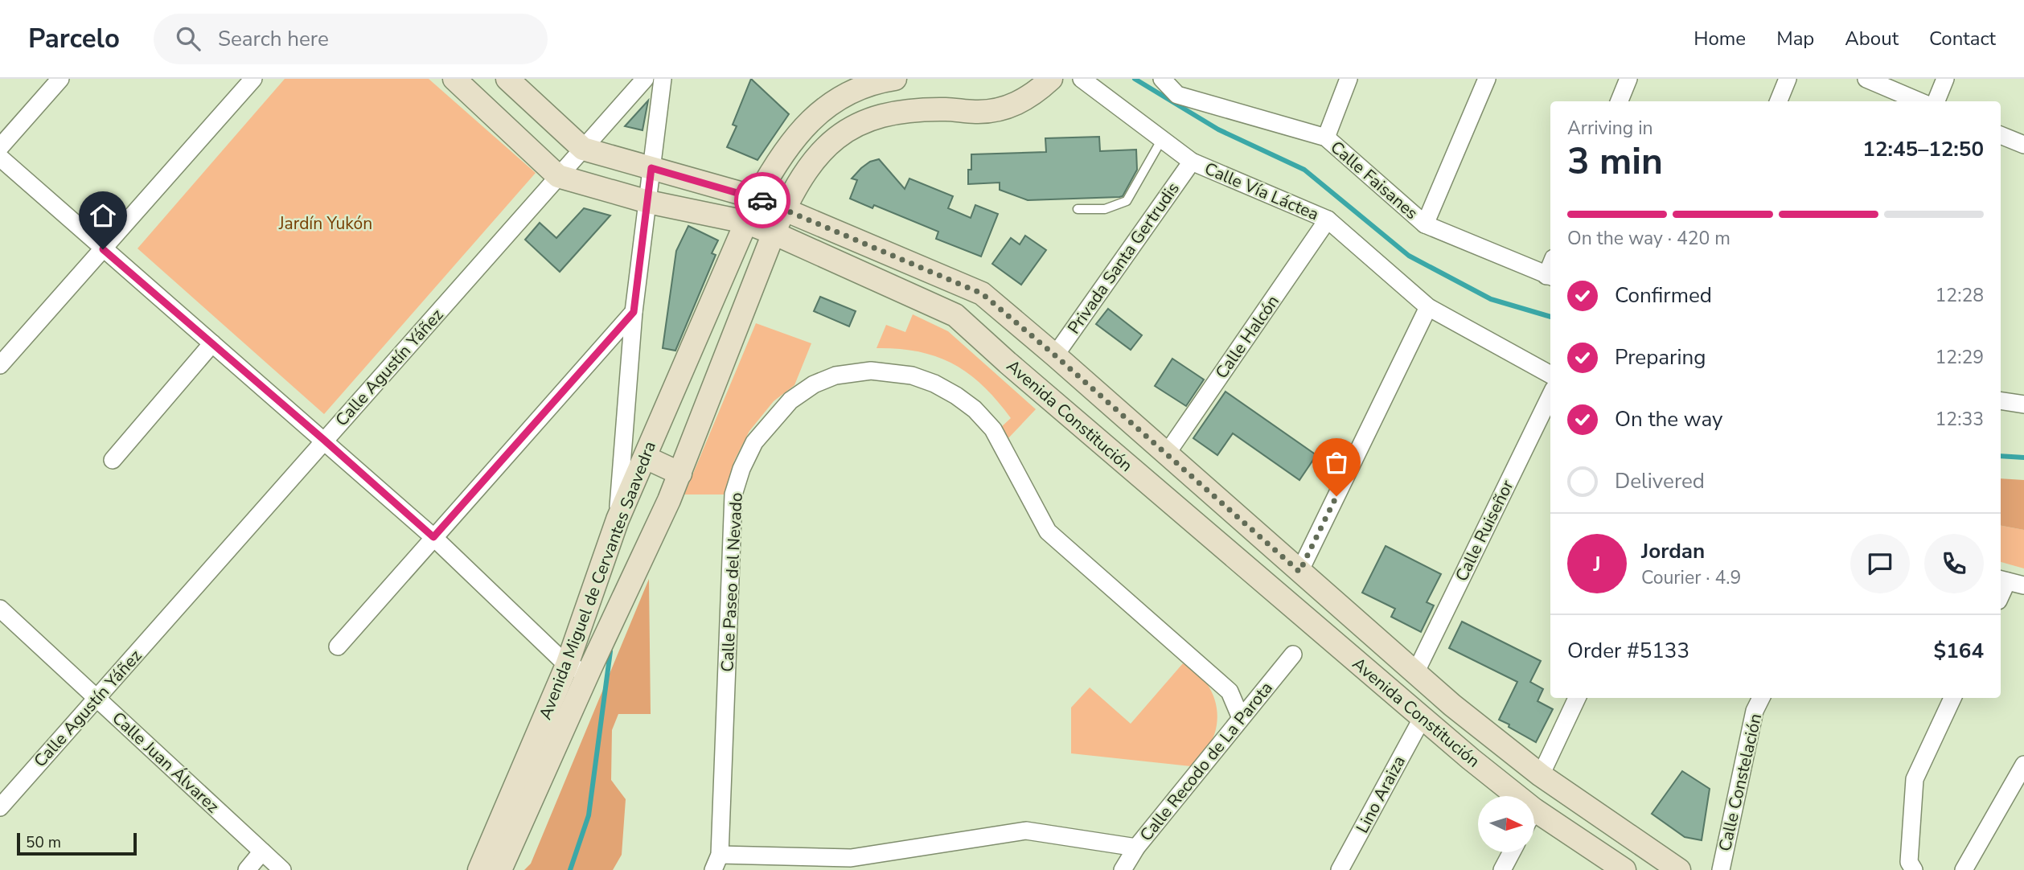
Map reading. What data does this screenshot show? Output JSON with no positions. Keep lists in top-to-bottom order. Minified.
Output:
{"streets":{"street":["Calle Faisanes","Calle Vía Láctea","Privada Santa Gertrudis","Calle Halcón","Calle Agustín Yáñez","Avenida Constitución","Calle Ruiseñor","Avenida Miguel de Cervantes Saavedra","Calle Paseo del Nevado","Calle Recodo de La Parota","Calle Juan Álvarez","Calle Constelación","Lino Araiza"]},"crossings":[["Calle Vía Láctea","Privada Santa Gertrudis"],["Calle Vía Láctea","Calle Halcón"],["Privada Santa Gertrudis","Avenida Constitución"],["Calle Halcón","Avenida Constitución"],["Calle Agustín Yáñez","Avenida Constitución"],["Calle Agustín Yáñez","Calle Juan Álvarez"],["Avenida Constitución","Calle Ruiseñor"],["Avenida Constitución","Avenida Miguel de Cervantes Saavedra"],["Avenida Constitución","Lino Araiza"],["Calle Paseo del Nevado","Calle Recodo de La Parota"]],"parks":["Jardín Yukón"],"scale_bar":"50 m","north":"right","page":{"header":"Parcelo","search":"Search here","nav":["Home","Map","About","Contact"],"heading":["3 min","Arriving in","12:45–12:50"],"panel":["Jordan","Courier · 4.9","Order #5133","$164"],"bar":"On the way · 420 m","list":[["Confirmed","12:28"],["Preparing","12:29"],["On the way","12:33"],"Delivered"],"round":"J","scale":"50 m"}}
